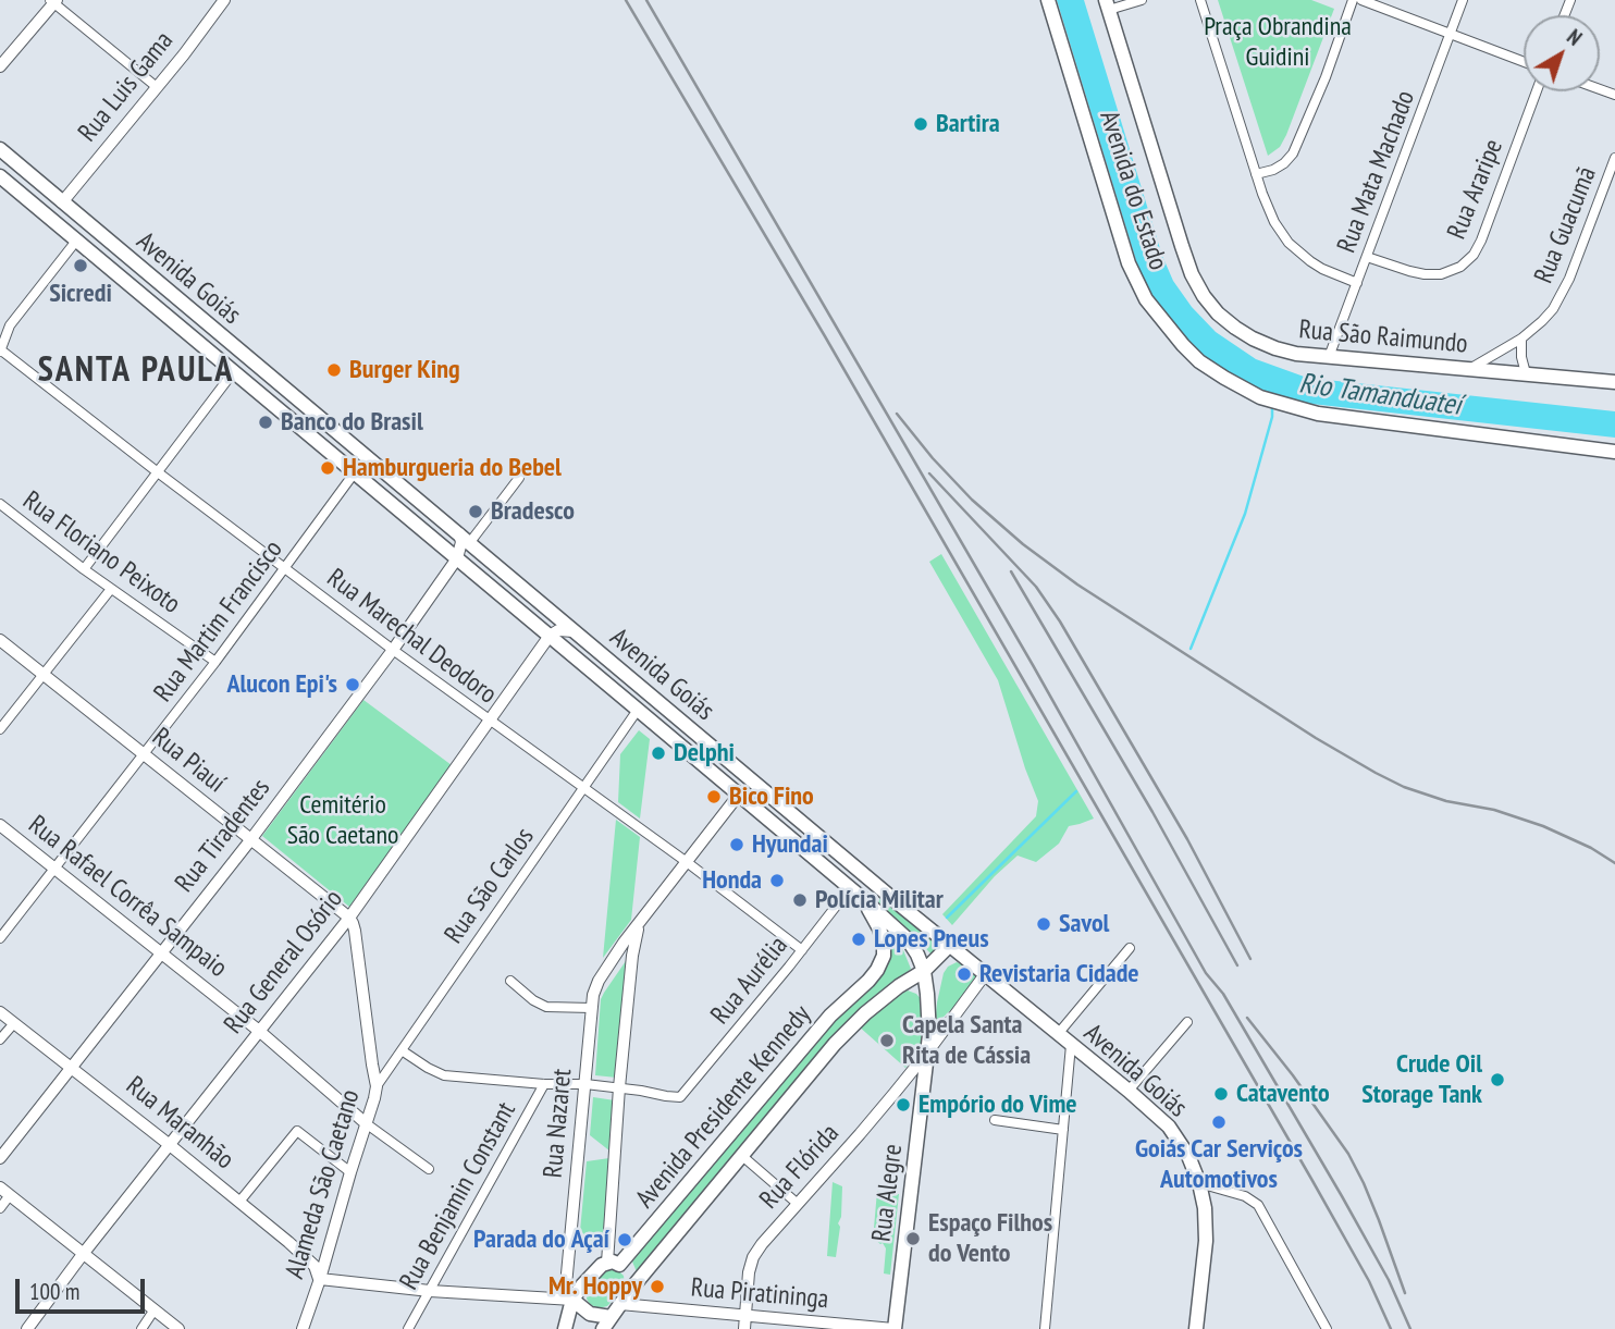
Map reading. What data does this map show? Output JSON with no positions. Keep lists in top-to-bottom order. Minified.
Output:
{"streets":{"main road":["Avenida do Estado","Avenida Goiás","Rua São Raimundo","Avenida Presidente Kennedy","Rua Alegre"],"street":["Rua Luis Gama","Rua Mata Machado","Rua Araripe","Rua Guacumã","Rua Floriano Peixoto","Rua Martim Francisco","Rua Marechal Deodoro","Rua Piauí","Rua Tiradentes","Rua São Carlos","Rua Rafael Corrêa Sampaio","Rua General Osório","Rua Aurélia","Rua Maranhão","Rua Nazaret","Rua Flórida","Alameda São Caetano","Rua Benjamin Constant","Rua Piratininga"]},"crossings":[["Rua Luis Gama","Avenida Goiás"],["Rua Mata Machado","Rua Araripe"],["Rua Mata Machado","Rua São Raimundo"],["Rua Guacumã","Rua São Raimundo"],["Avenida Goiás","Rua Martim Francisco"],["Avenida Goiás","Rua Tiradentes"],["Avenida Goiás","Rua São Carlos"],["Avenida Goiás","Rua General Osório"],["Avenida Goiás","Rua Aurélia"],["Avenida Goiás","Avenida Presidente Kennedy"],["Avenida Goiás","Rua Nazaret"],["Avenida Goiás","Rua Flórida"],["Avenida Goiás","Rua Alegre"],["Rua Floriano Peixoto","Rua Martim Francisco"],["Rua Martim Francisco","Rua Marechal Deodoro"],["Rua Martim Francisco","Rua Piauí"],["Rua Martim Francisco","Rua Rafael Corrêa Sampaio"],["Rua Marechal Deodoro","Rua Tiradentes"],["Rua Marechal Deodoro","Rua São Carlos"],["Rua Marechal Deodoro","Rua General Osório"],["Rua Marechal Deodoro","Rua Aurélia"],["Rua Marechal Deodoro","Rua Nazaret"],["Rua Piauí","Rua Tiradentes"],["Rua Piauí","Rua General Osório"],["Rua Piauí","Alameda São Caetano"],["Rua Tiradentes","Rua Rafael Corrêa Sampaio"],["Rua Tiradentes","Rua Maranhão"],["Rua São Carlos","Alameda São Caetano"],["Rua Rafael Corrêa Sampaio","Rua General Osório"],["Rua Rafael Corrêa Sampaio","Alameda São Caetano"],["Rua General Osório","Rua Maranhão"],["Rua General Osório","Alameda São Caetano"],["Avenida Presidente Kennedy","Rua Nazaret"],["Avenida Presidente Kennedy","Rua Alegre"],["Avenida Presidente Kennedy","Rua Piratininga"],["Rua Maranhão","Alameda São Caetano"],["Rua Flórida","Rua Alegre"],["Rua Flórida","Rua Piratininga"],["Rua Alegre","Rua Piratininga"]],"districts":["SANTA PAULA"],"water":["Rio Tamanduateí"],"parks":["Praça Obrandina Guidini","Cemitério São Caetano"],"places":["Bartira","Sicredi","Burger King","Banco do Brasil","Hamburgueria do Bebel","Bradesco","Alucon Epi's","Delphi","Bico Fino","Hyundai","Honda","Polícia Militar","Savol","Lopes Pneus","Revistaria Cidade","Capela Santa Rita de Cássia","Crude Oil Storage Tank","Catavento","Empório do Vime","Goiás Car Serviços Automotivos","Espaço Filhos do Vento","Parada do Açaí","Mr. Hoppy"],"scale_bar":"100 m","north":"top right"}
